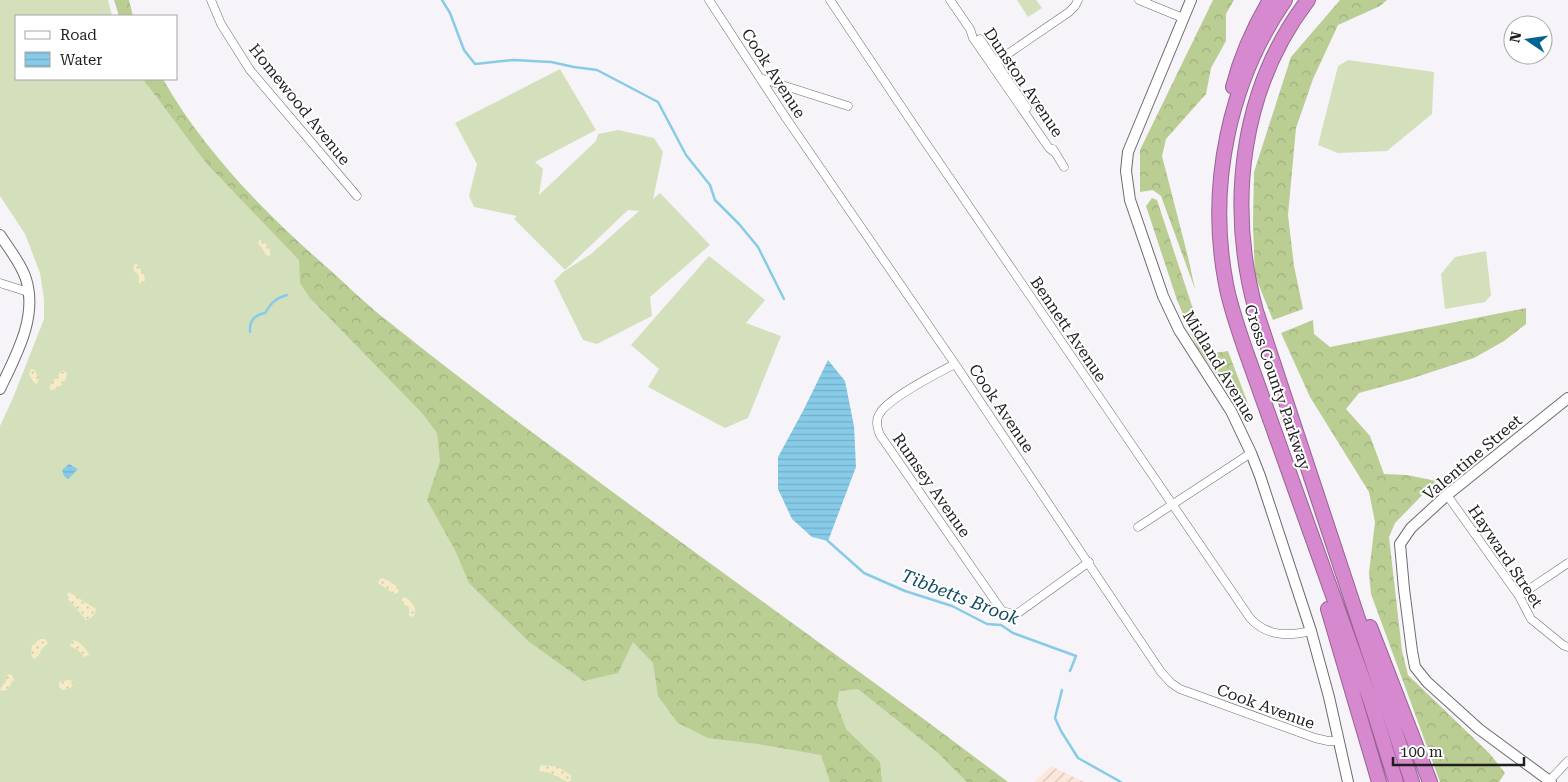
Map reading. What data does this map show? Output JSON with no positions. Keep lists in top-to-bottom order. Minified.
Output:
{"streets":{"highway":["Cross County Parkway"],"street":["Cook Avenue","Dunston Avenue","Homewood Avenue","Bennett Avenue","Midland Avenue","Valentine Street","Rumsey Avenue","Hayward Street"]},"crossings":[["Cook Avenue","Midland Avenue"],["Cook Avenue","Rumsey Avenue"],["Bennett Avenue","Midland Avenue"],["Valentine Street","Hayward Street"]],"water":["Tibbetts Brook"],"legend":["Road","Water"],"scale_bar":"100 m","north":"left"}
